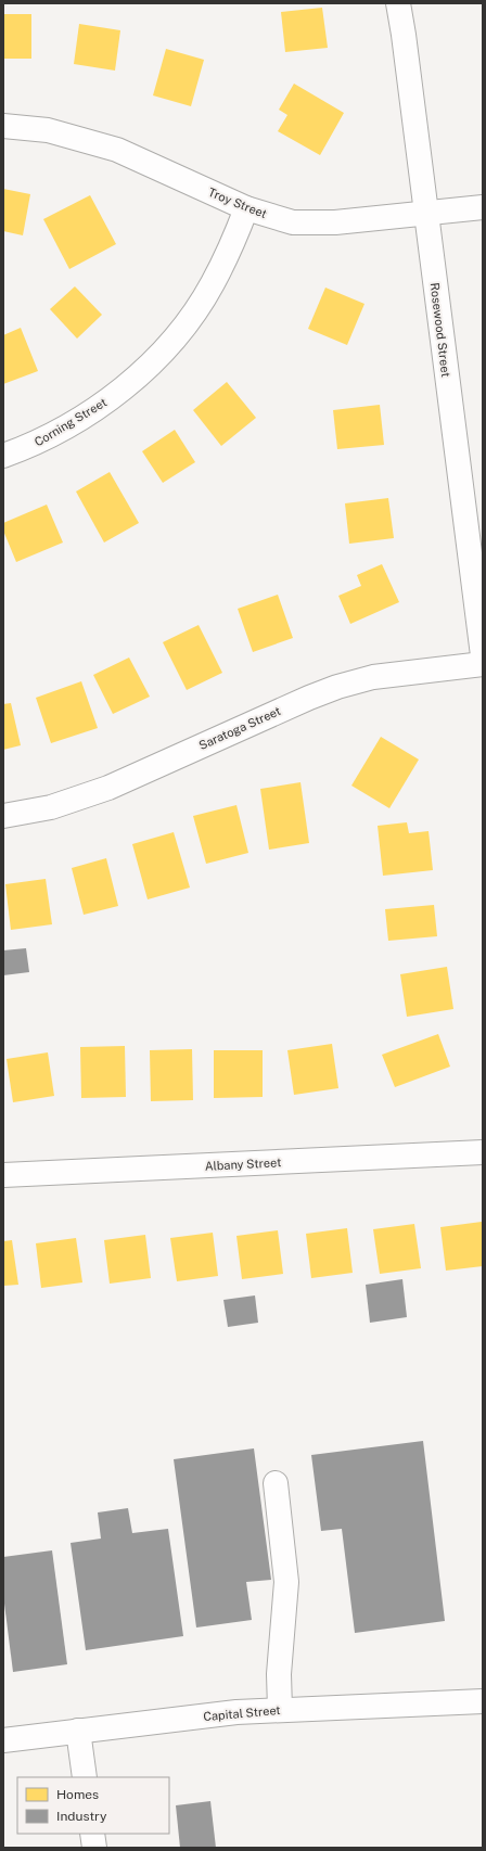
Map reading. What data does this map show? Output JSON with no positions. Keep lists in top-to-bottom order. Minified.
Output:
{"streets":{"street":["Troy Street","Rosewood Street","Corning Street","Saratoga Street","Albany Street","Capital Street"]},"crossings":[["Troy Street","Rosewood Street"],["Troy Street","Corning Street"]],"legend":["Homes","Industry"]}
